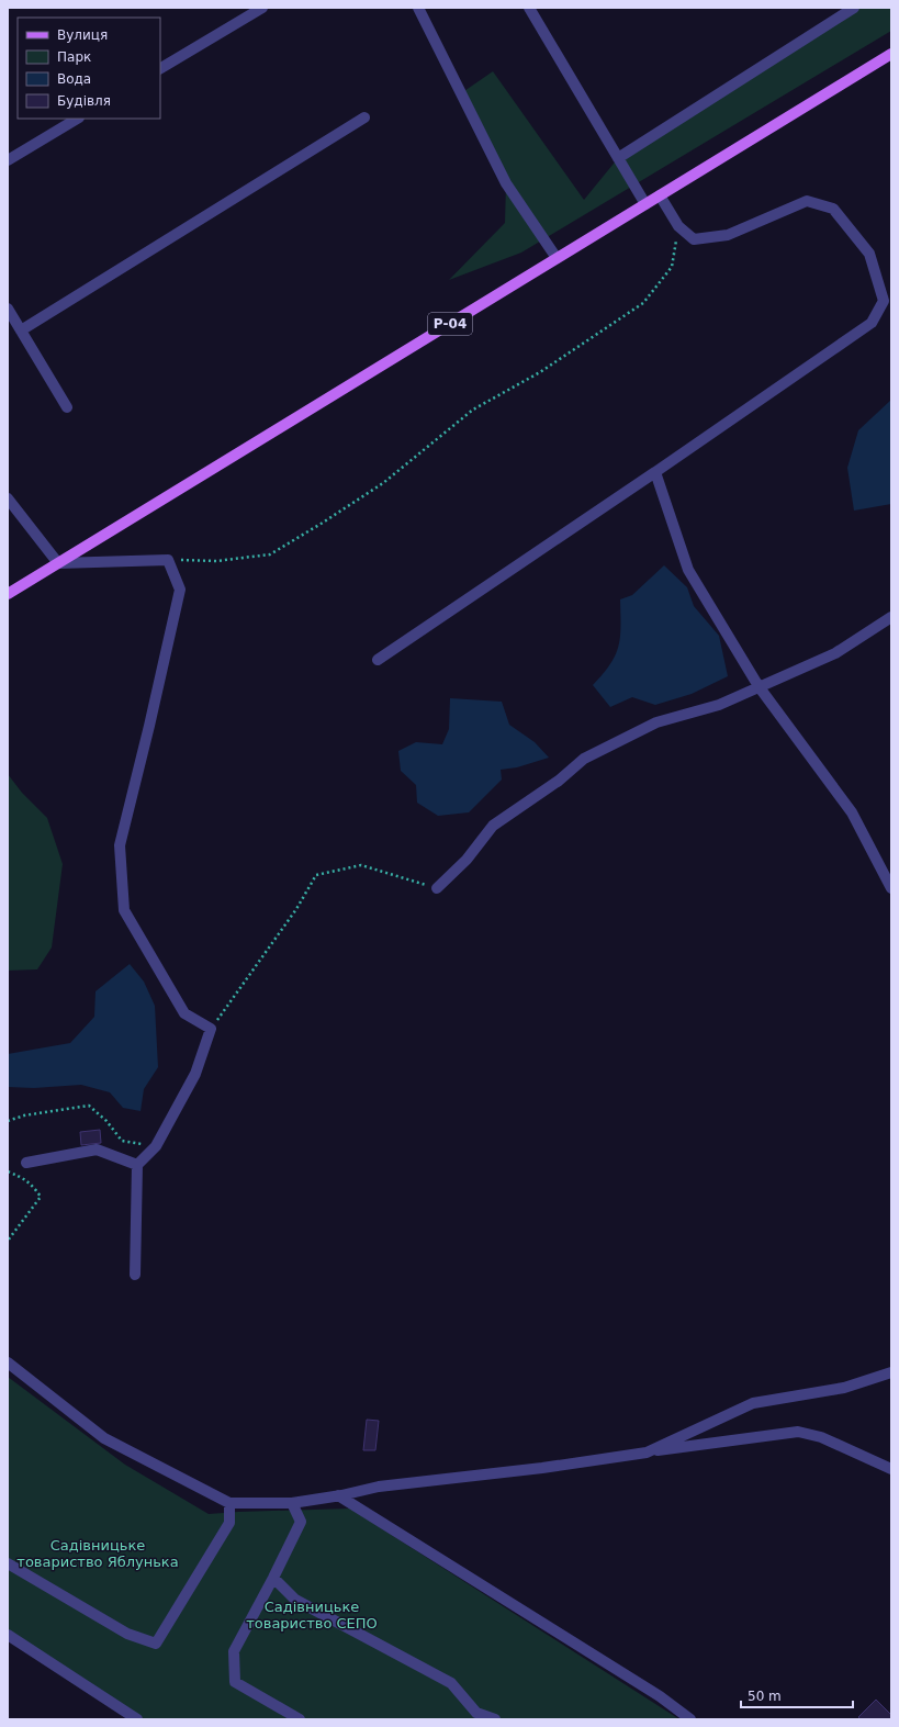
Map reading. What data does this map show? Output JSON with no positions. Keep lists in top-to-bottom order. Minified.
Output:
{"streets":{"main road":["Р-04"]},"parks":["Садівницьке товариство Яблунька","Садівницьке товариство СЕПО"],"legend":["Вулиця","Парк","Вода","Будівля"],"scale_bar":"50 m"}
